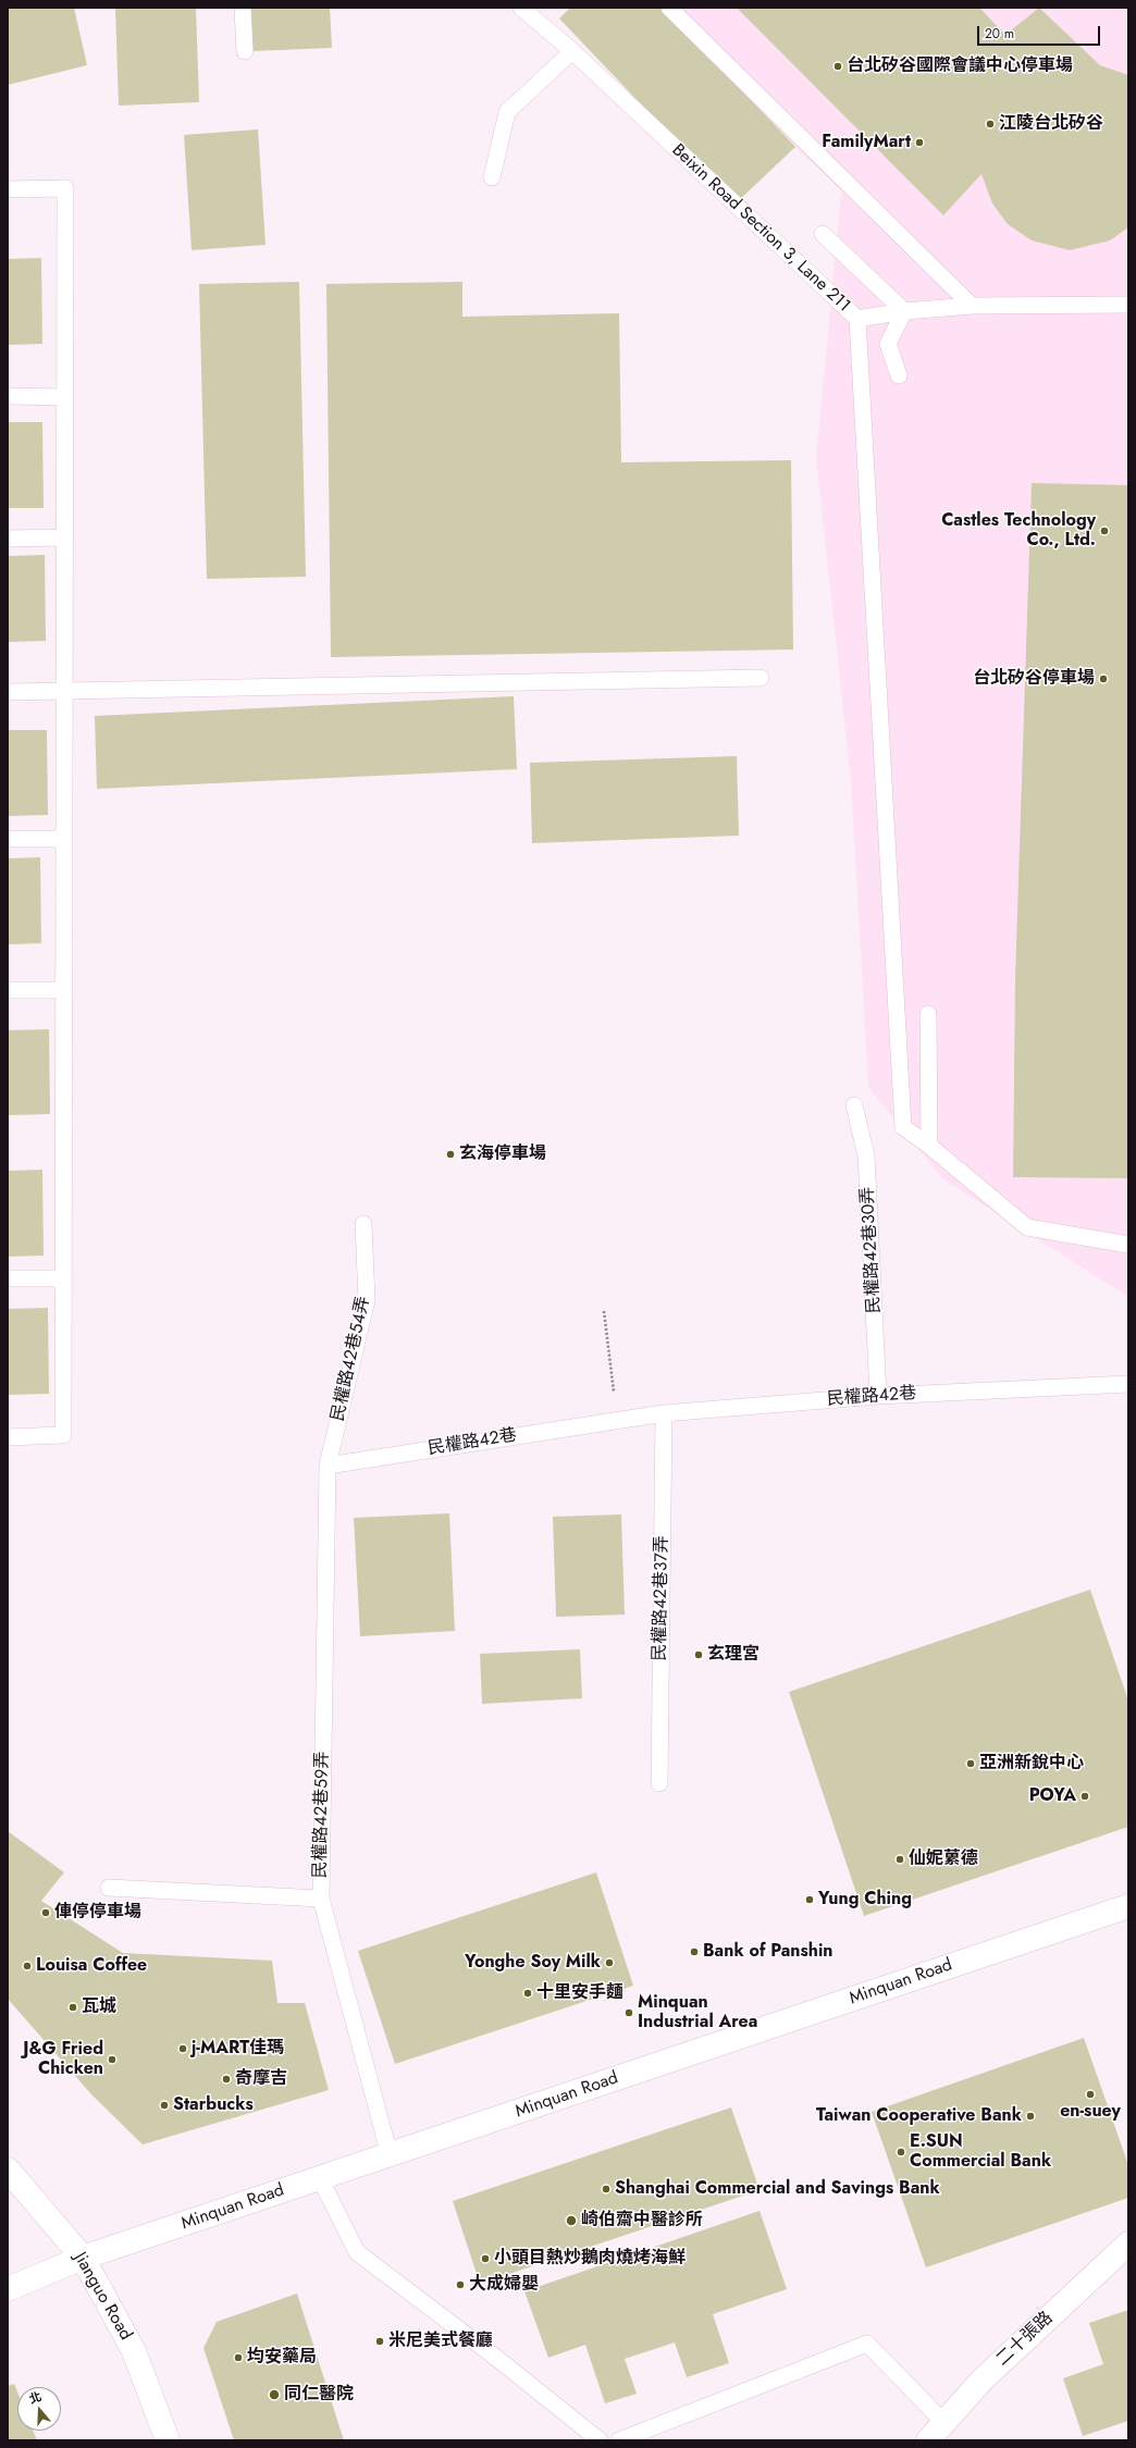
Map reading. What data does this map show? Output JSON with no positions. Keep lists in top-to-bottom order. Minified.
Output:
{"streets":{"street":["Minquan Road","Jianguo Road","二十張路"],"lane":["Beixin Road Section 3, Lane 211","民權路42巷30弄","民權路42巷54弄","民權路42巷","民權路42巷37弄","民權路42巷59弄"]},"crossings":[["民權路42巷30弄","民權路42巷"],["民權路42巷54弄","民權路42巷"],["民權路42巷54弄","民權路42巷59弄"],["民權路42巷","民權路42巷37弄"],["民權路42巷","民權路42巷59弄"],["民權路42巷59弄","Minquan Road"],["Minquan Road","Jianguo Road"]],"places":["台北矽谷國際會議中心停車場","江陵台北矽谷","FamilyMart","Castles Technology Co., Ltd.","台北矽谷停車場","玄海停車場","玄理宮","亞洲新銳中心","POYA","仙妮蔂德","Yung Ching","俥停停車場","Bank of Panshin","Yonghe Soy Milk","Louisa Coffee","十里安手麵","瓦城","Minquan Industrial Area","j-MART佳瑪","J&G Fried Chicken","奇摩吉","en-suey","Starbucks","Taiwan Cooperative Bank","E.SUN Commercial Bank","Shanghai Commercial and Savings Bank","崎伯齋中醫診所","小頭目熱炒鵝肉燒烤海鮮","大成婦嬰","米尼美式餐廳","均安藥局","同仁醫院"],"scale_bar":"20 m","north":"top"}
